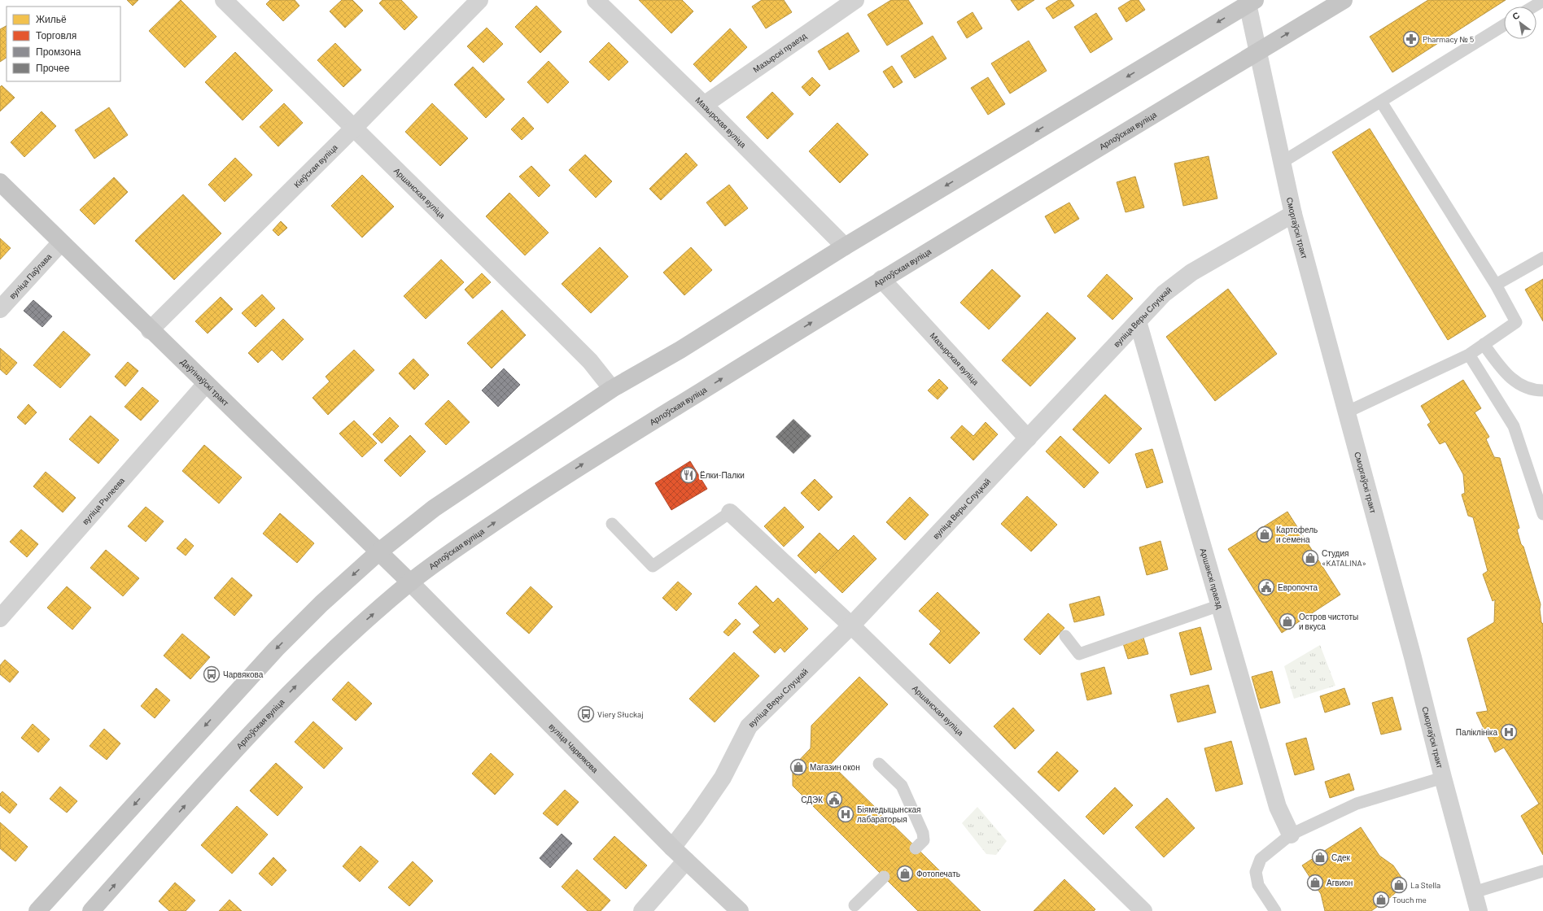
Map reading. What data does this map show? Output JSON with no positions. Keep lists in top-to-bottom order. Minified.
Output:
{"streets":{"main road":["Арлоўская вуліца","Даўгінаўскі тракт","вуліца Чарвякова"],"street":["Мазырскі праезд","Мазырская вуліца","Кіеўская вуліца","Аршанская вуліца","Сморгаўскі тракт","вуліца Паўлава","вуліца Веры Слуцкай","вуліца Рылеева","Аршанскі праезд"]},"crossings":[["Мазырскі праезд","Мазырская вуліца"],["Мазырская вуліца","Арлоўская вуліца"],["Мазырская вуліца","вуліца Веры Слуцкай"],["Арлоўская вуліца","Сморгаўскі тракт"],["Арлоўская вуліца","Даўгінаўскі тракт"],["Арлоўская вуліца","вуліца Чарвякова"],["Кіеўская вуліца","Аршанская вуліца"],["Кіеўская вуліца","Даўгінаўскі тракт"],["Аршанская вуліца","вуліца Веры Слуцкай"],["Сморгаўскі тракт","вуліца Веры Слуцкай"],["вуліца Паўлава","Даўгінаўскі тракт"],["вуліца Веры Слуцкай","Аршанскі праезд"],["вуліца Веры Слуцкай","вуліца Чарвякова"],["Даўгінаўскі тракт","вуліца Рылеева"],["Даўгінаўскі тракт","вуліца Чарвякова"]],"places":{"pharmacy":["Pharmacy № 5"],"restaurant":["Ёлки-Палки"],"shop":["Картофель и семена","Студия «KATALINA»","Остров чистоты и вкуса","Магазин окон","Сдек","Фотопечать","Агвион","La Stella","Touch me"],"public building":["Европочта","СДЭК"],"bus stop":["Чарвякова","Viery Słuckaj"],"hospital":["Паліклініка","Біямедыцынская лабараторыя"]},"legend":["Жильё","Торговля","Промзона","Прочее"],"north":"top left"}
